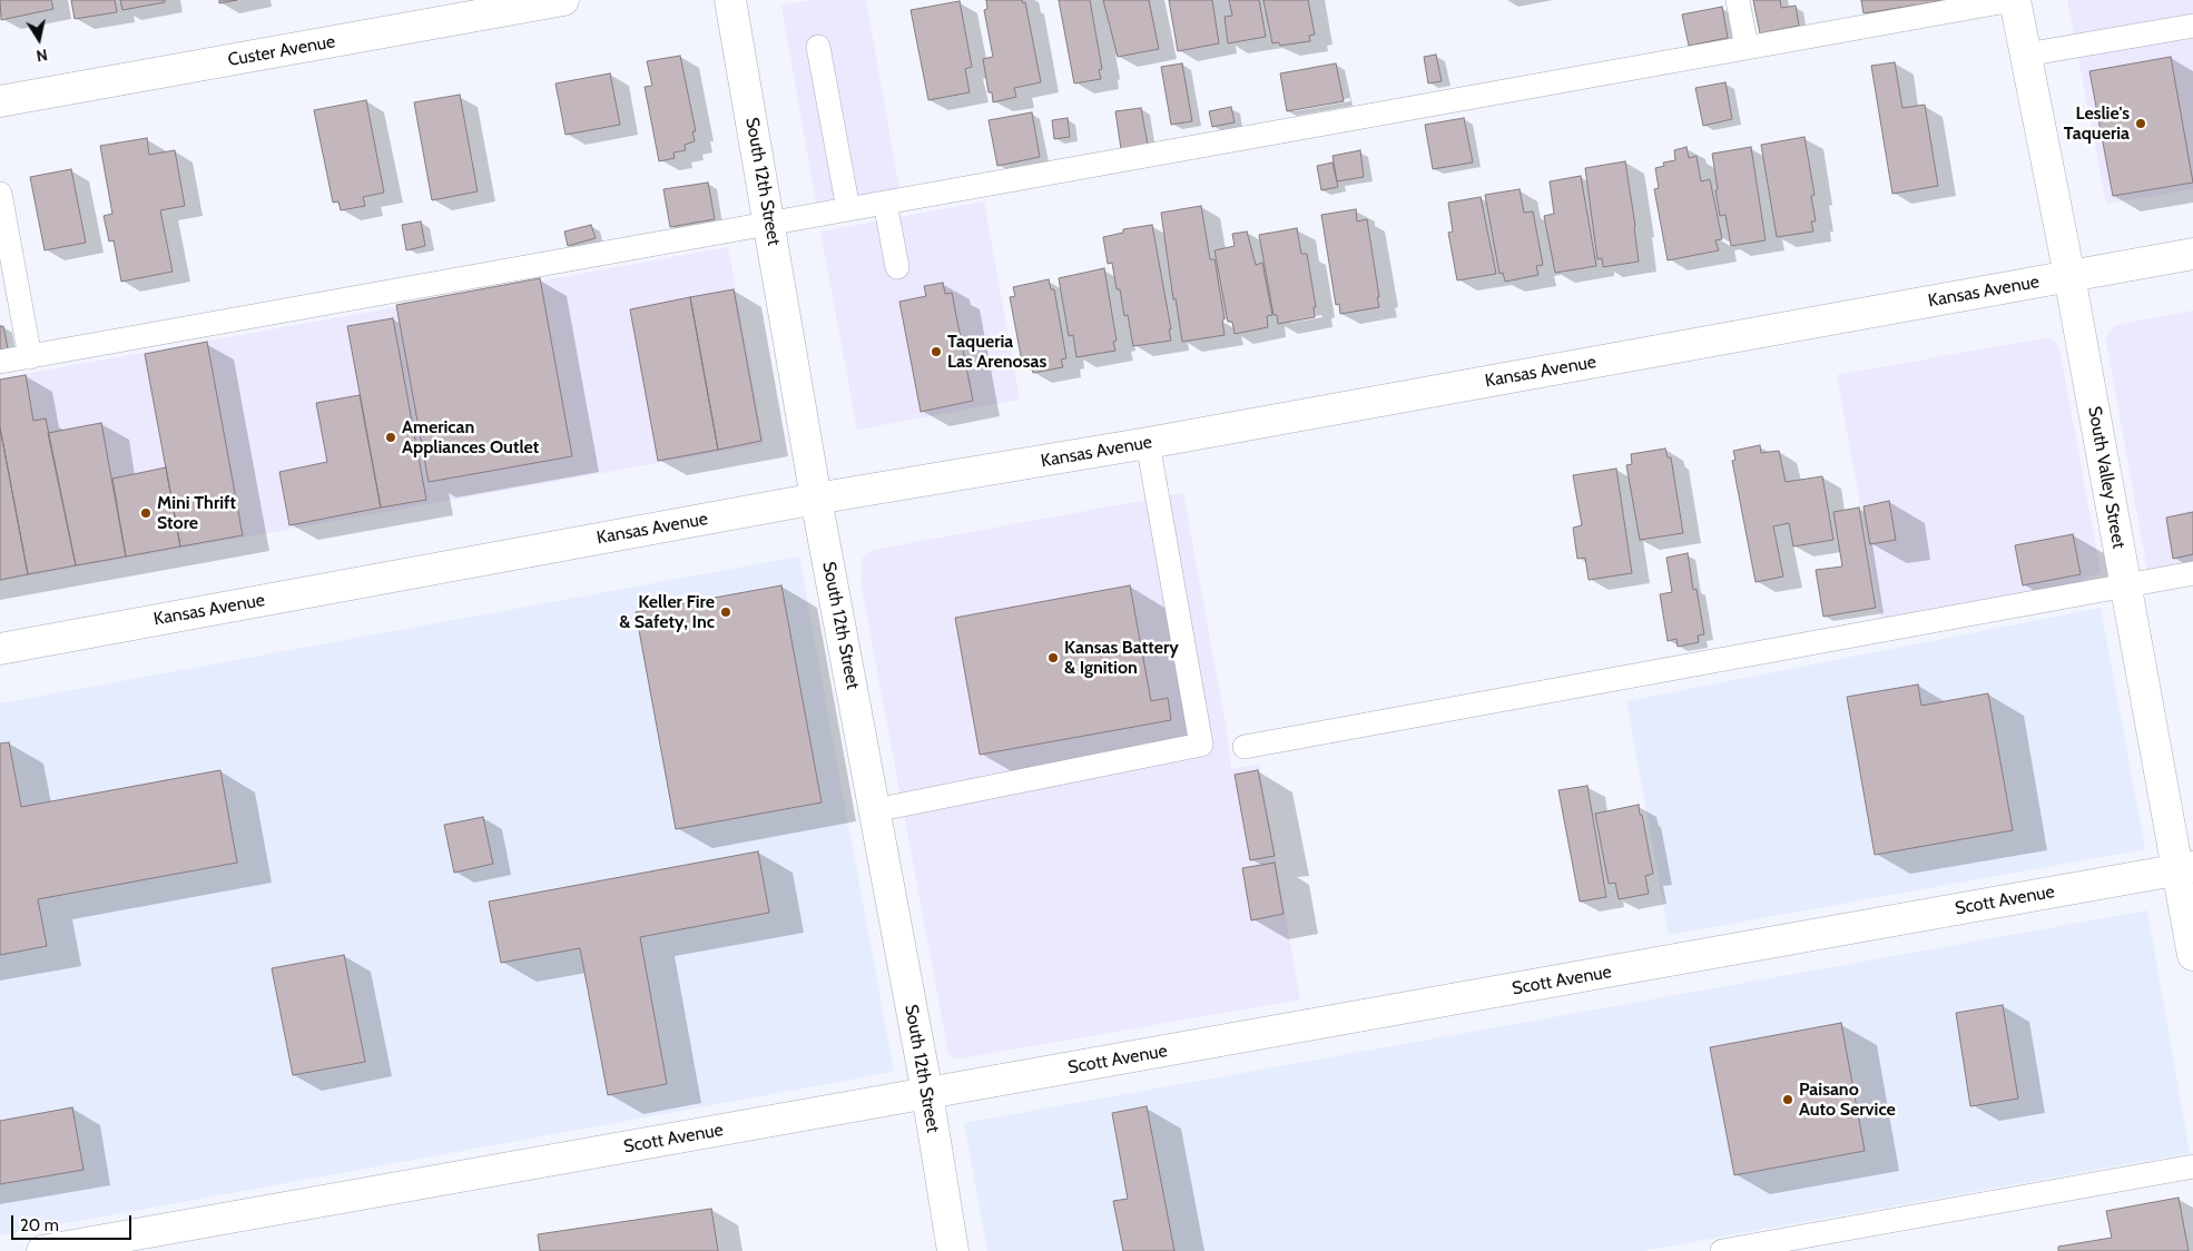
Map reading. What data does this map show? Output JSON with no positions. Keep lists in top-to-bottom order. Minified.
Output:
{"streets":{"street":["Custer Avenue","South 12th Street","Kansas Avenue","South Valley Street","Scott Avenue"]},"crossings":[["South 12th Street","Kansas Avenue"],["South 12th Street","Scott Avenue"],["Kansas Avenue","South Valley Street"],["South Valley Street","Scott Avenue"]],"places":["Leslie's Taqueria","Taqueria Las Arenosas","American Appliances Outlet","Mini Thrift Store","Keller Fire & Safety, Inc","Kansas Battery & Ignition","Paisano Auto Service"],"scale_bar":"20 m","north":"bottom"}
